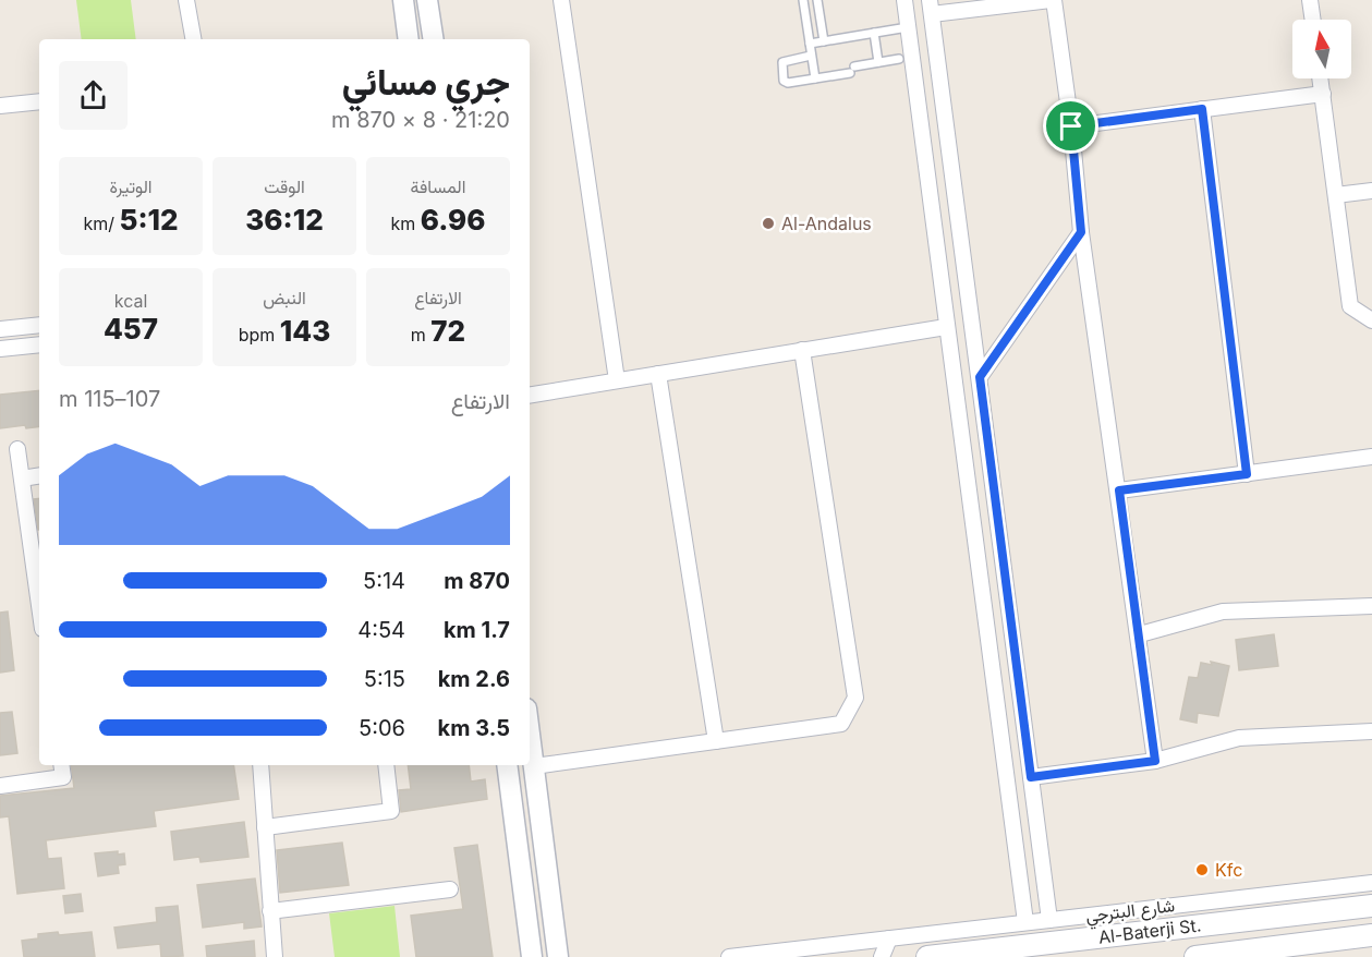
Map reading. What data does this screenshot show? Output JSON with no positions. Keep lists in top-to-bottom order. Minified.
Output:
{"streets":{"main road":["Al-Baterji St."],"street":["شارع البترجي"]},"places":["Al-Andalus","Kfc"],"north":"top","page":{"heading":["جري مسائي","21:20 · 8 × 870 m"],"stats":[["المسافة","6.96 km"],["الوقت","36:12"],["الوتيرة","5:12 /km"],["الارتفاع","72 m"],["النبض","143 bpm"],["kcal","457"]],"chart":["الارتفاع","107–115 m"],"list":[{"name":"870 m","note":"5:14"},{"name":"1.7 km","note":"4:54"},{"name":"2.6 km","note":"5:15"},{"name":"3.5 km","note":"5:06"}]}}
